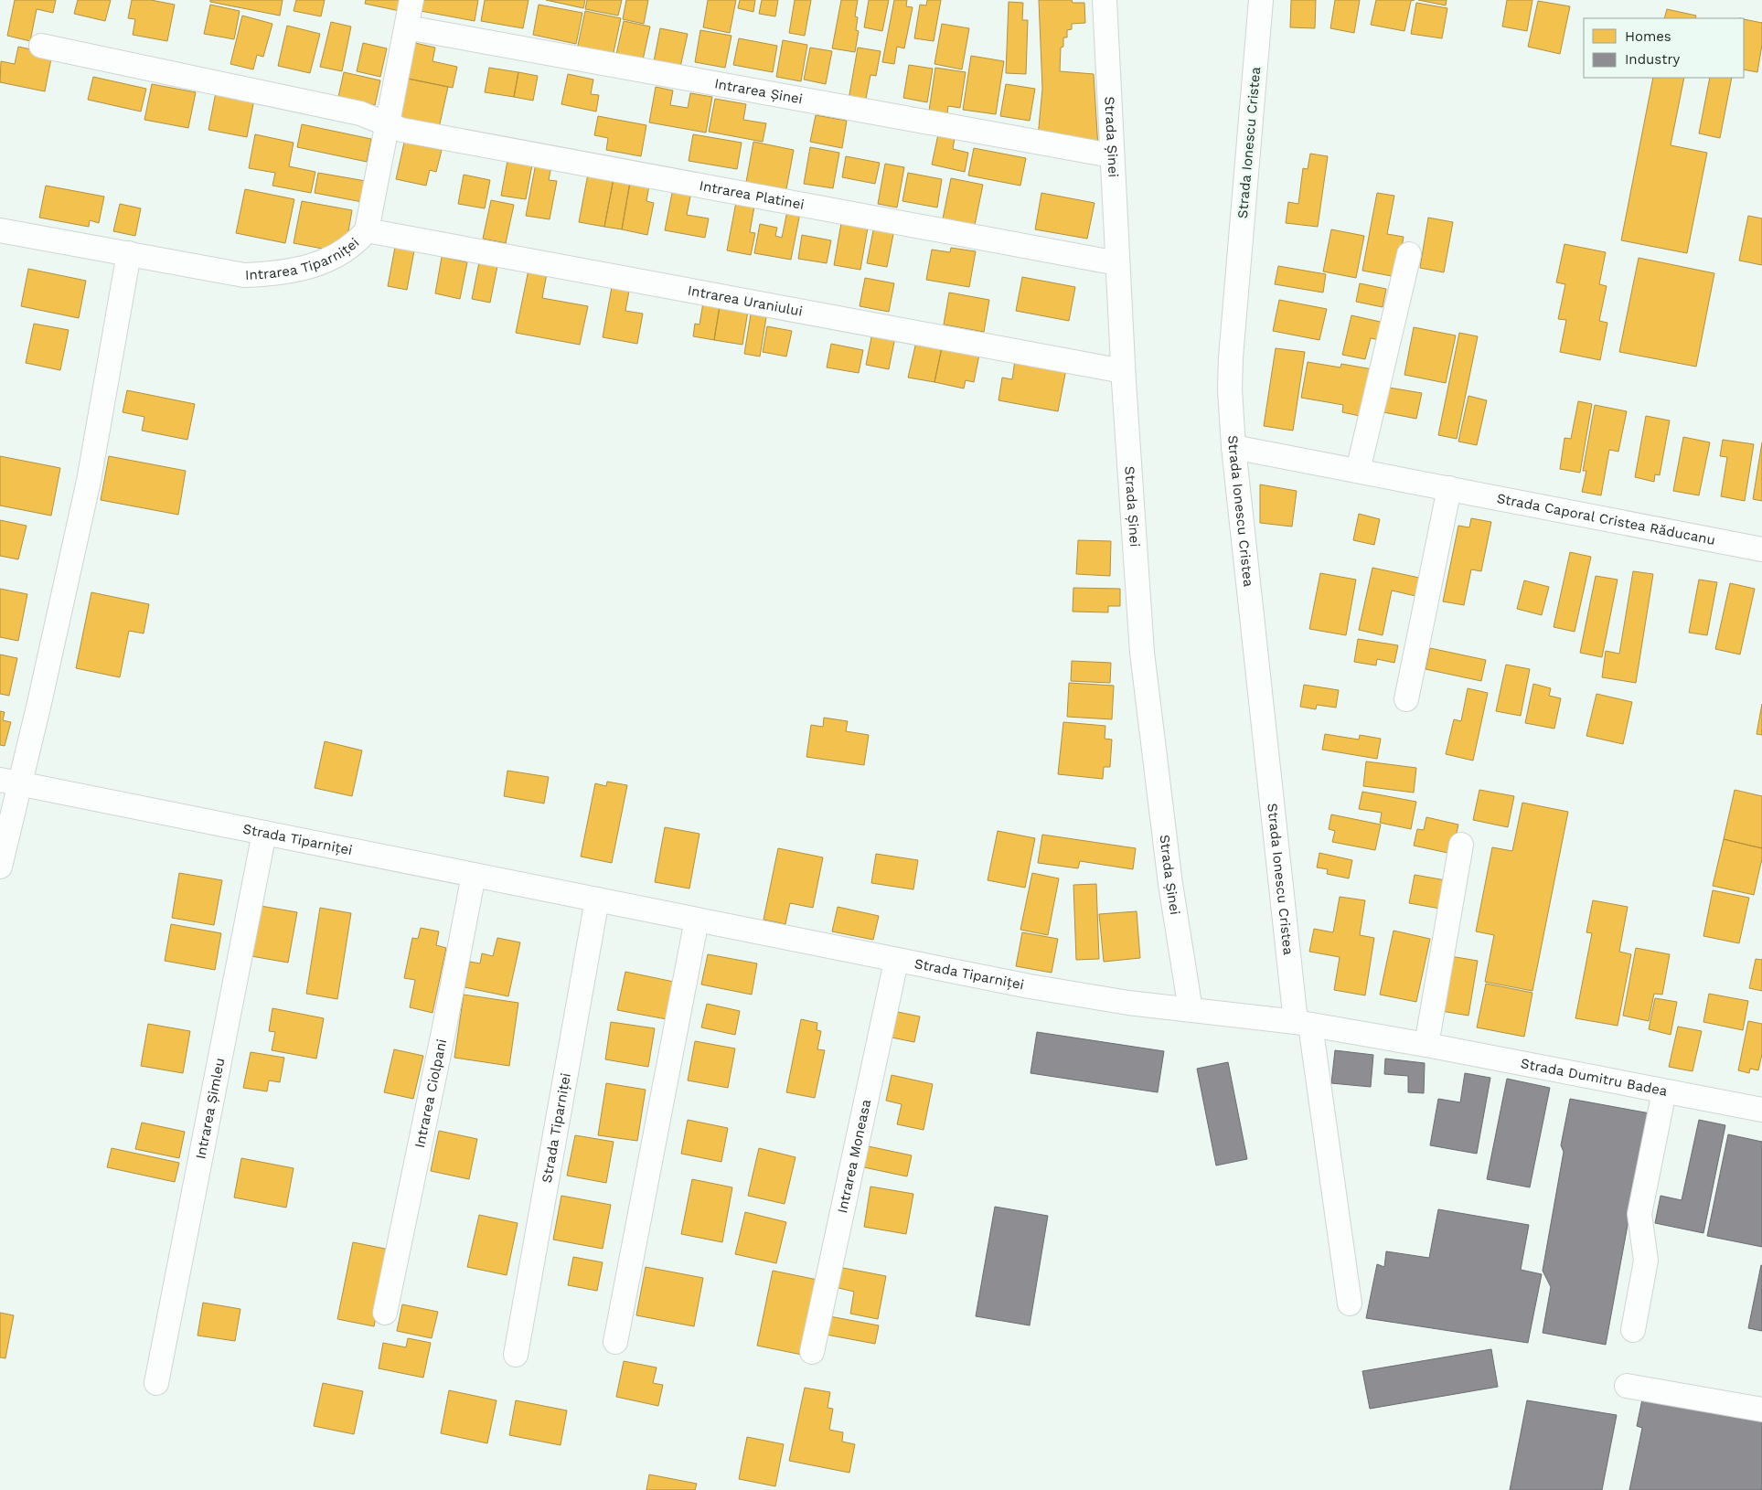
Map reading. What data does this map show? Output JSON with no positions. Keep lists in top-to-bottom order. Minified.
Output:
{"streets":{"street":["Intrarea Șinei","Strada Șinei","Strada Ionescu Cristea","Intrarea Platinei","Intrarea Tiparniței","Intrarea Uraniului","Strada Caporal Cristea Răducanu","Strada Tiparniței","Strada Dumitru Badea","Intrarea Ciolpani","Intrarea Șimleu","Intrarea Moneasa"]},"crossings":[["Intrarea Șinei","Strada Șinei"],["Intrarea Șinei","Intrarea Tiparniței"],["Strada Șinei","Intrarea Platinei"],["Strada Șinei","Intrarea Uraniului"],["Strada Șinei","Strada Tiparniței"],["Strada Ionescu Cristea","Strada Caporal Cristea Răducanu"],["Strada Ionescu Cristea","Strada Dumitru Badea"],["Intrarea Platinei","Intrarea Tiparniței"],["Intrarea Tiparniței","Intrarea Uraniului"],["Strada Tiparniței","Strada Dumitru Badea"],["Strada Tiparniței","Intrarea Ciolpani"],["Strada Tiparniței","Intrarea Șimleu"],["Strada Tiparniței","Intrarea Moneasa"]],"legend":["Homes","Industry"]}
